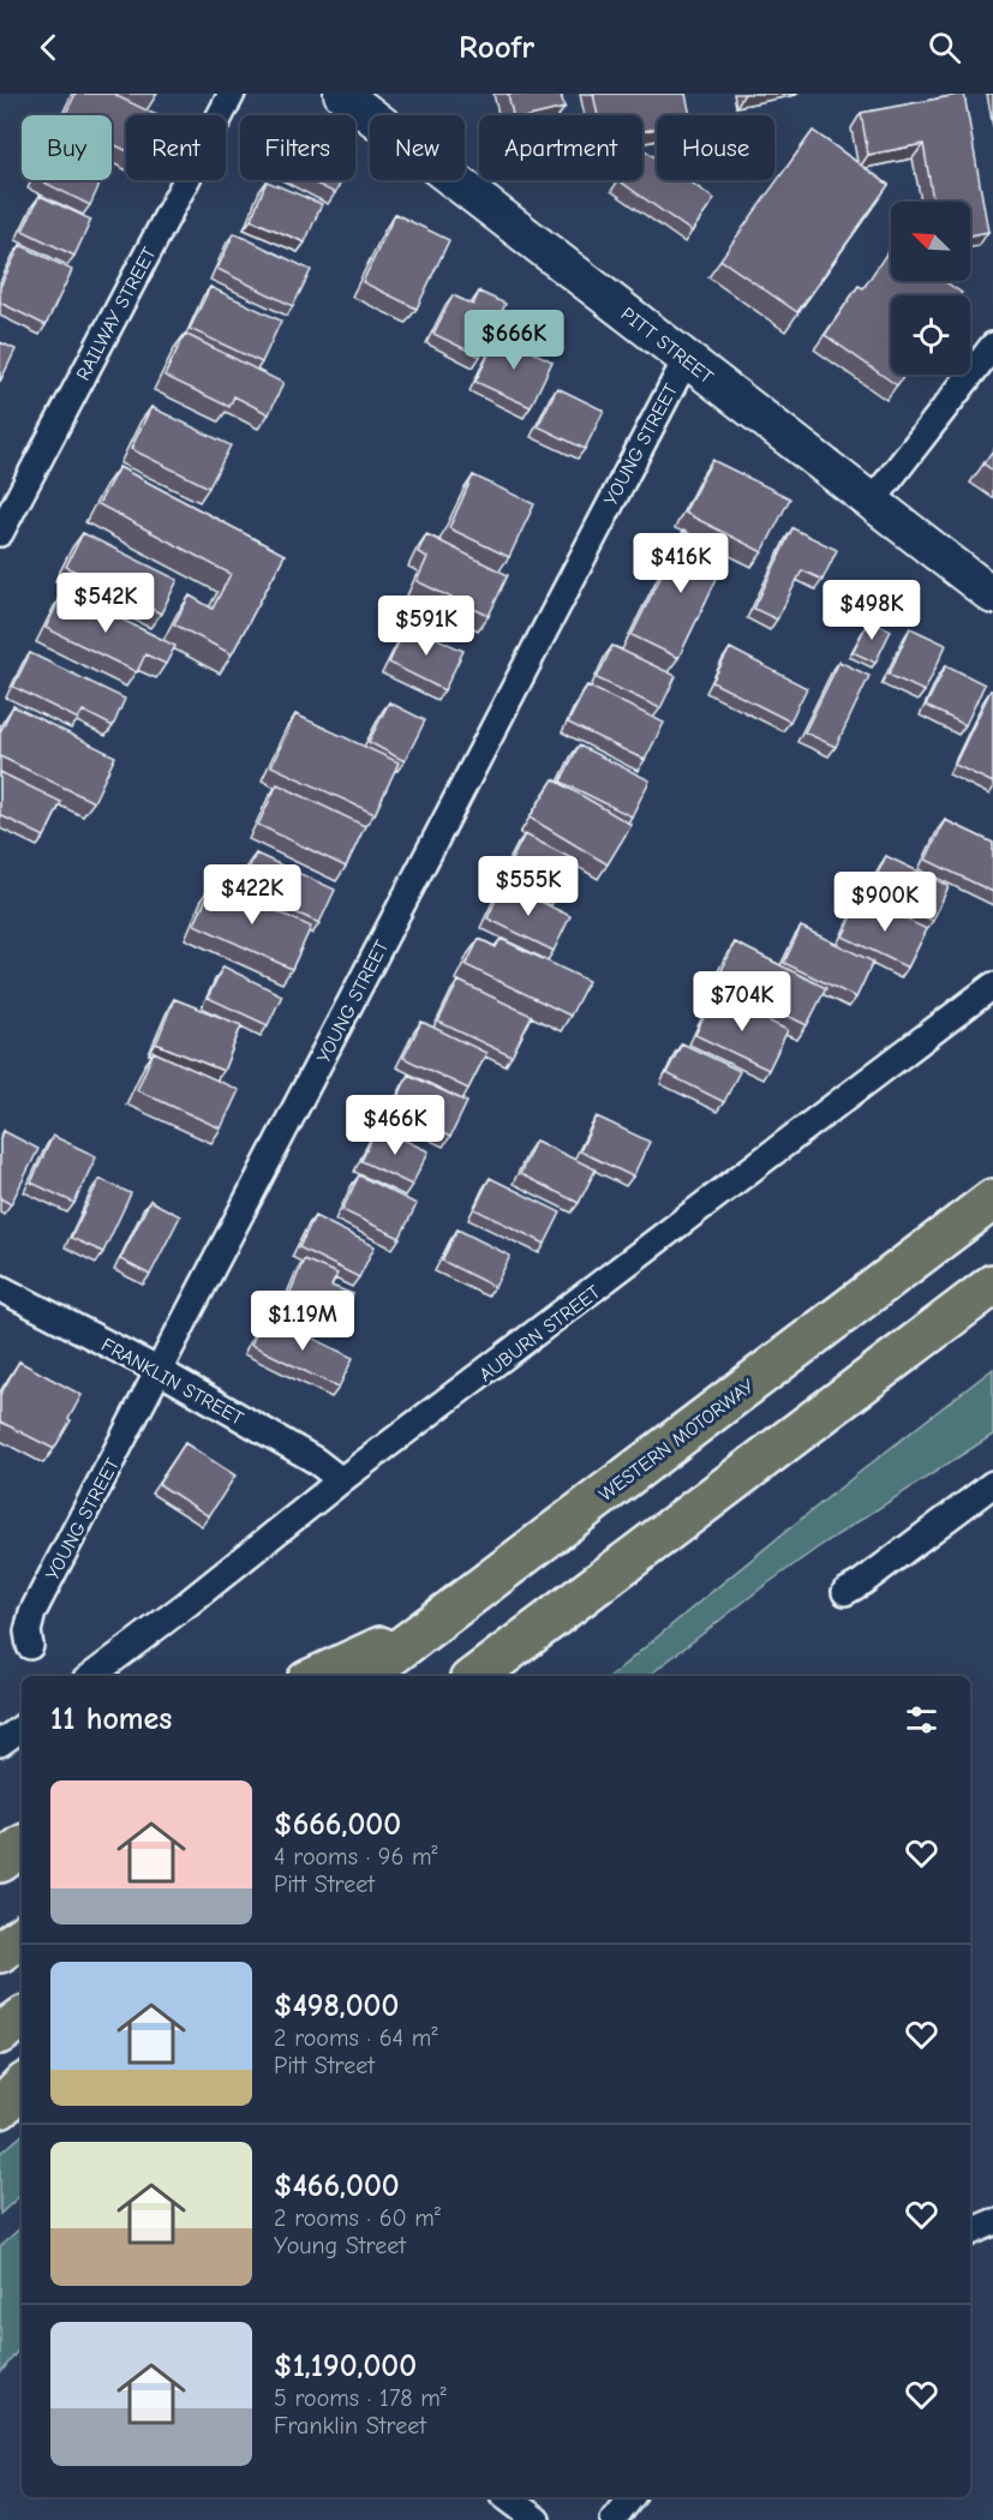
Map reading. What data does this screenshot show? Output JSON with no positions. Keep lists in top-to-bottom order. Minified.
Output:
{"streets":{"highway":["WESTERN MOTORWAY"],"main road":["PITT STREET"],"street":["RAILWAY STREET","YOUNG STREET","AUBURN STREET","FRANKLIN STREET"]},"crossings":[["PITT STREET","YOUNG STREET"],["YOUNG STREET","FRANKLIN STREET"],["AUBURN STREET","FRANKLIN STREET"]],"north":"top left","page":{"header":"Roofr","chip":["Buy","Rent","Filters","New","Apartment","House"],"price":["$666K","$416K","$542K","$498K","$591K","$555K","$422K","$900K","$704K","$466K","$1.19M"],"heading":"11 homes","list":[{"name":"$666,000","note":"4 rooms · 96 m² · Pitt Street"},{"name":"$498,000","note":"2 rooms · 64 m² · Pitt Street"},{"name":"$466,000","note":"2 rooms · 60 m² · Young Street"},{"name":"$1,190,000","note":"5 rooms · 178 m² · Franklin Street"}]}}
